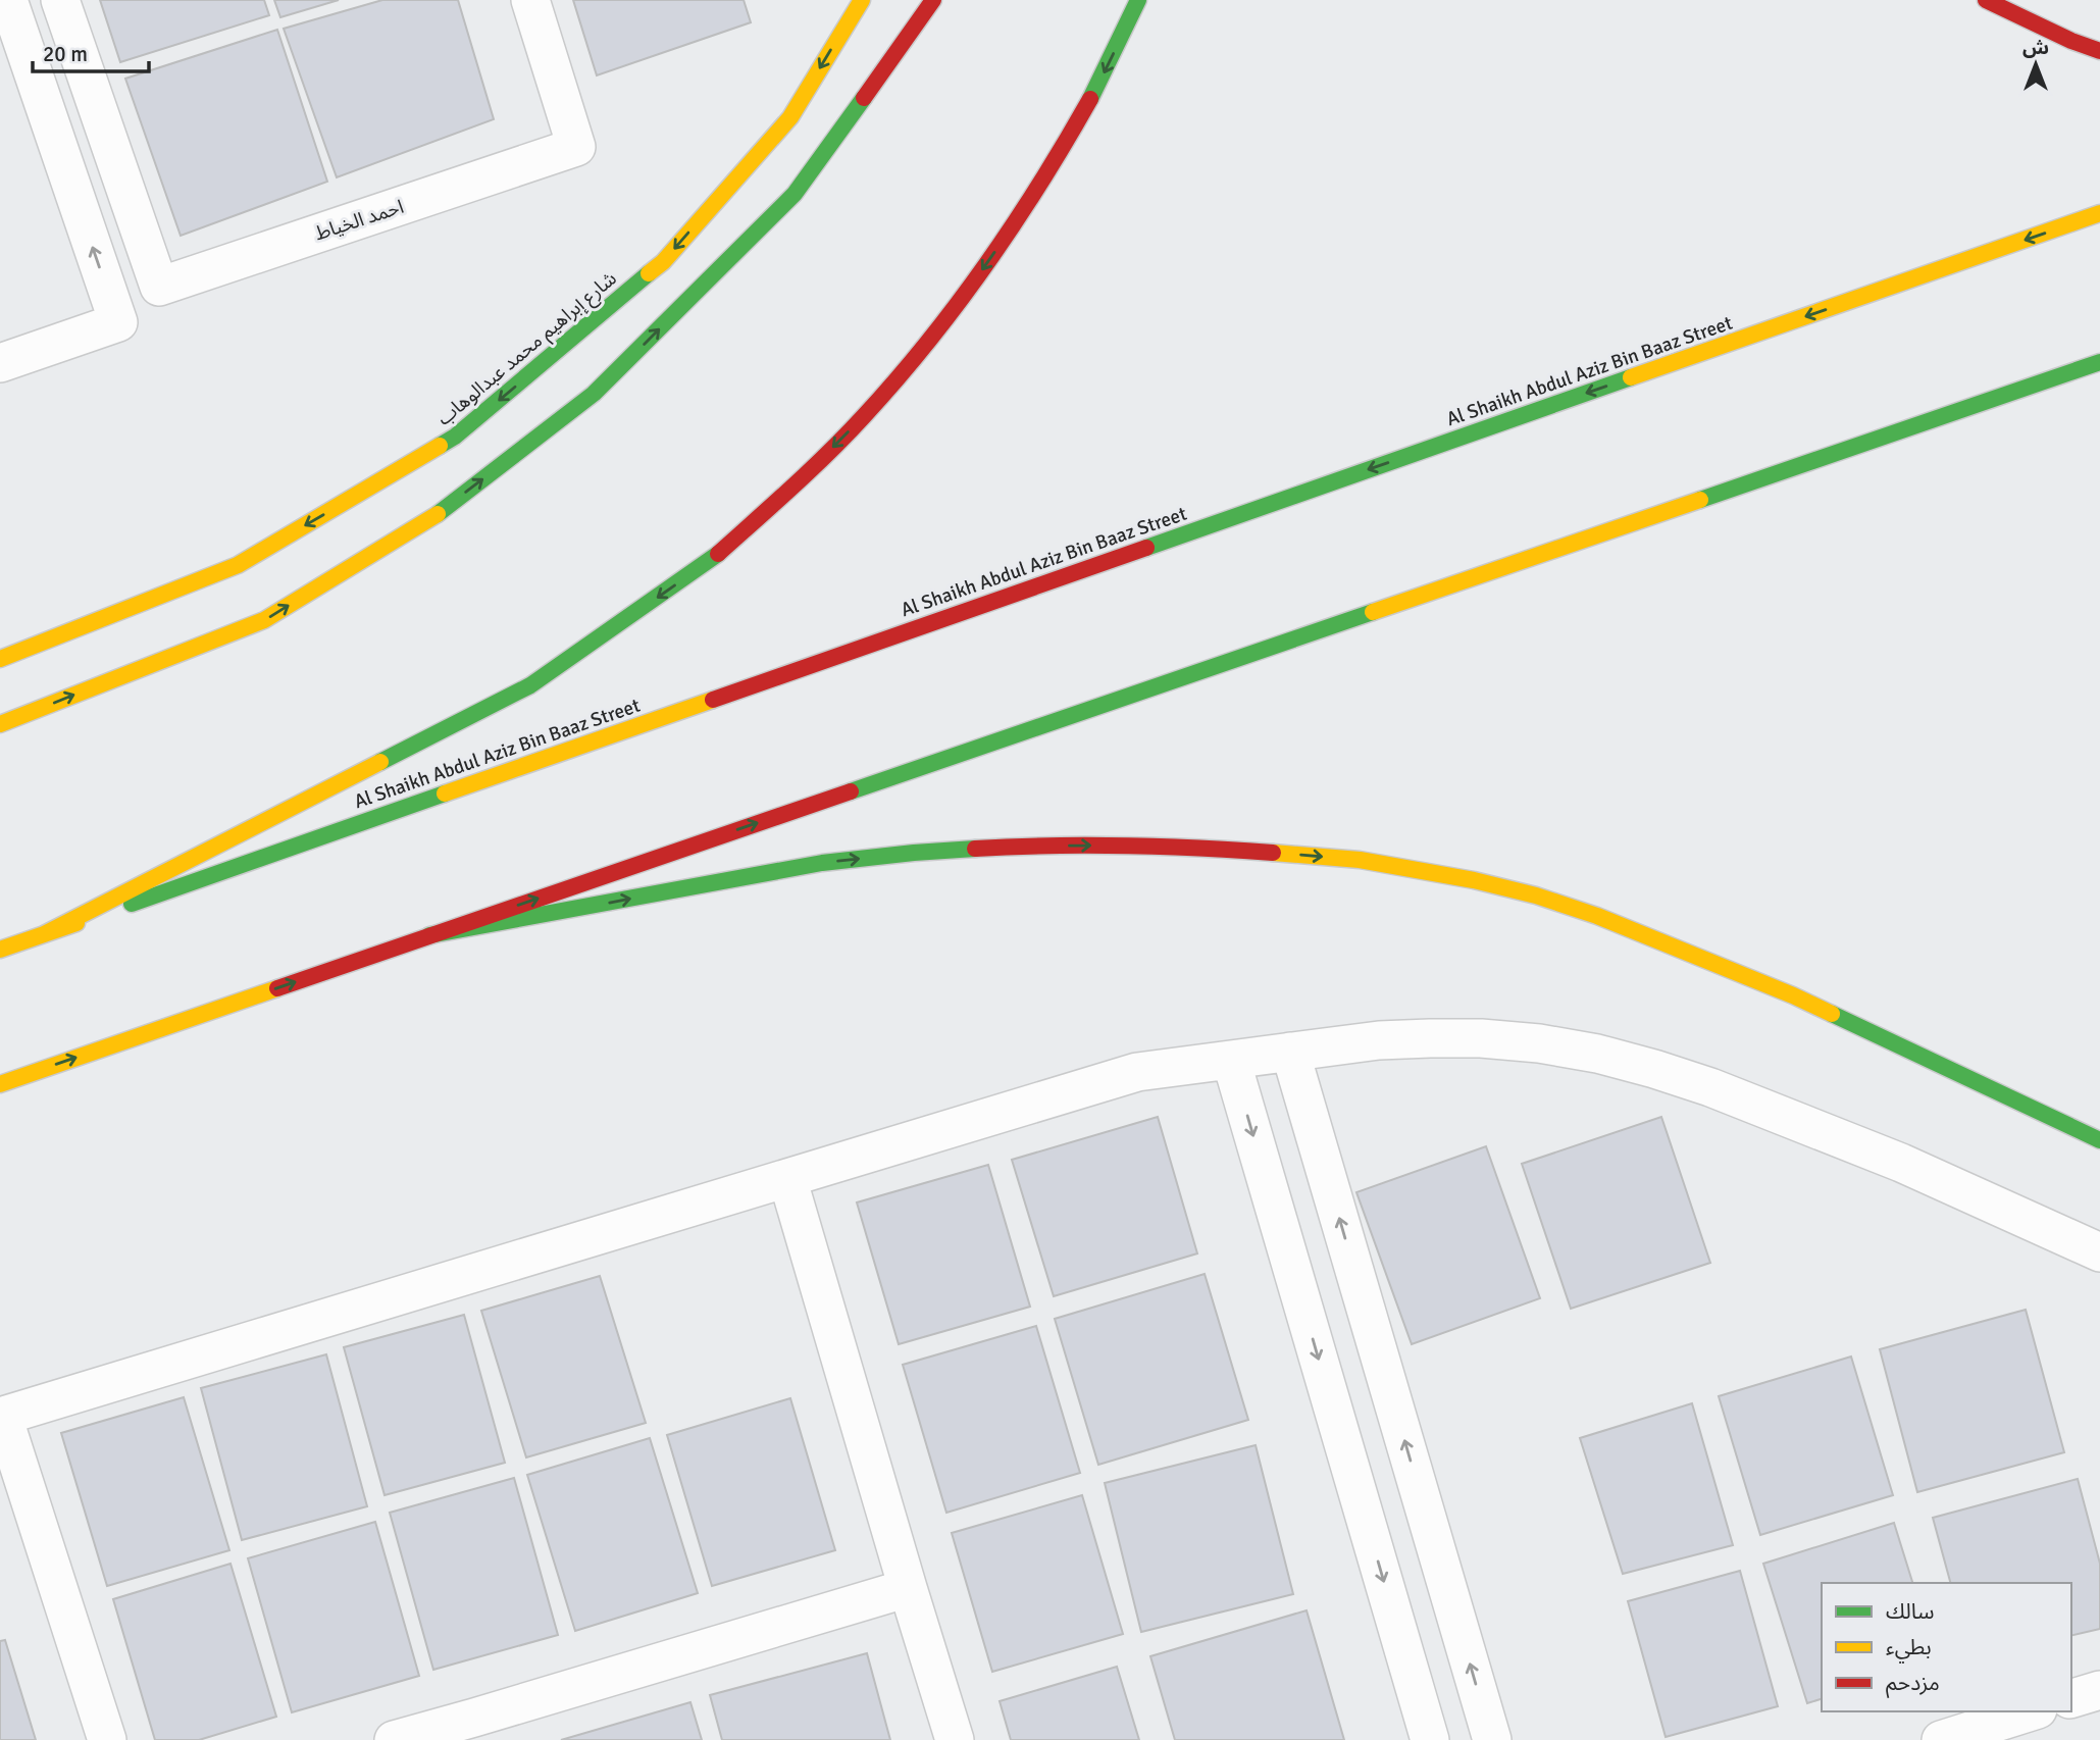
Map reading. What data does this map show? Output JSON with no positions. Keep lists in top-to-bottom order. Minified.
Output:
{"streets":{"main road":["شارع إبراهيم محمد عبدالوهاب","Al Shaikh Abdul Aziz Bin Baaz Street"],"street":["احمد الخياط"]},"legend":["سالك","بطيء","مزدحم"],"scale_bar":"20 m","north":"top"}
